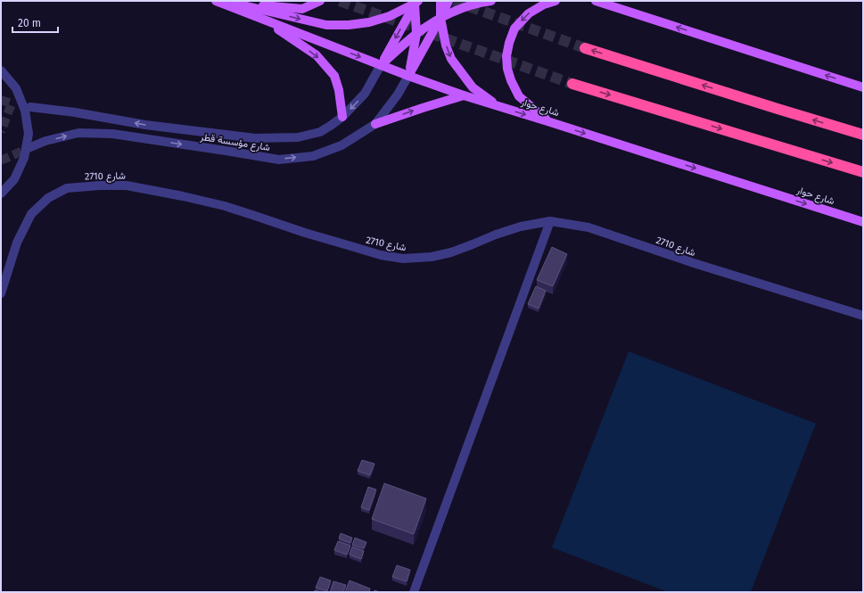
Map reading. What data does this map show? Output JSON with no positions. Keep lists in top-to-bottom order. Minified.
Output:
{"streets":{"main road":["شارع حوار"],"street":["شارع مؤسسة قطر","شارع 2710"]},"crossings":[["شارع حوار","شارع مؤسسة قطر"]],"scale_bar":"20 m"}
